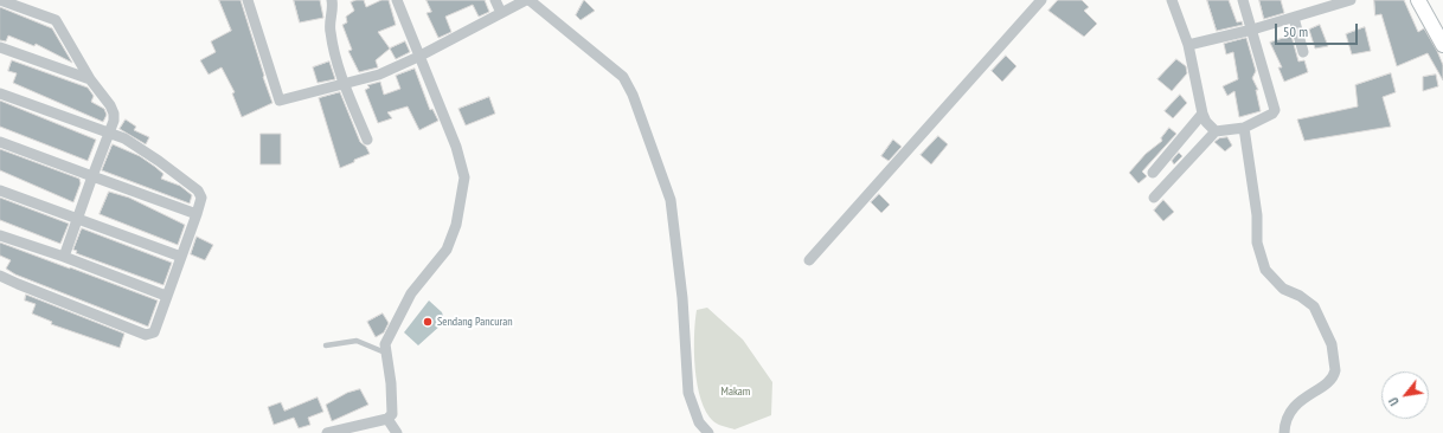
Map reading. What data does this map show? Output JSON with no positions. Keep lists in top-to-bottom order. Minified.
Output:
{"parks":["Makam"],"places":["Sendang Pancuran"],"scale_bar":"50 m","north":"bottom left"}
